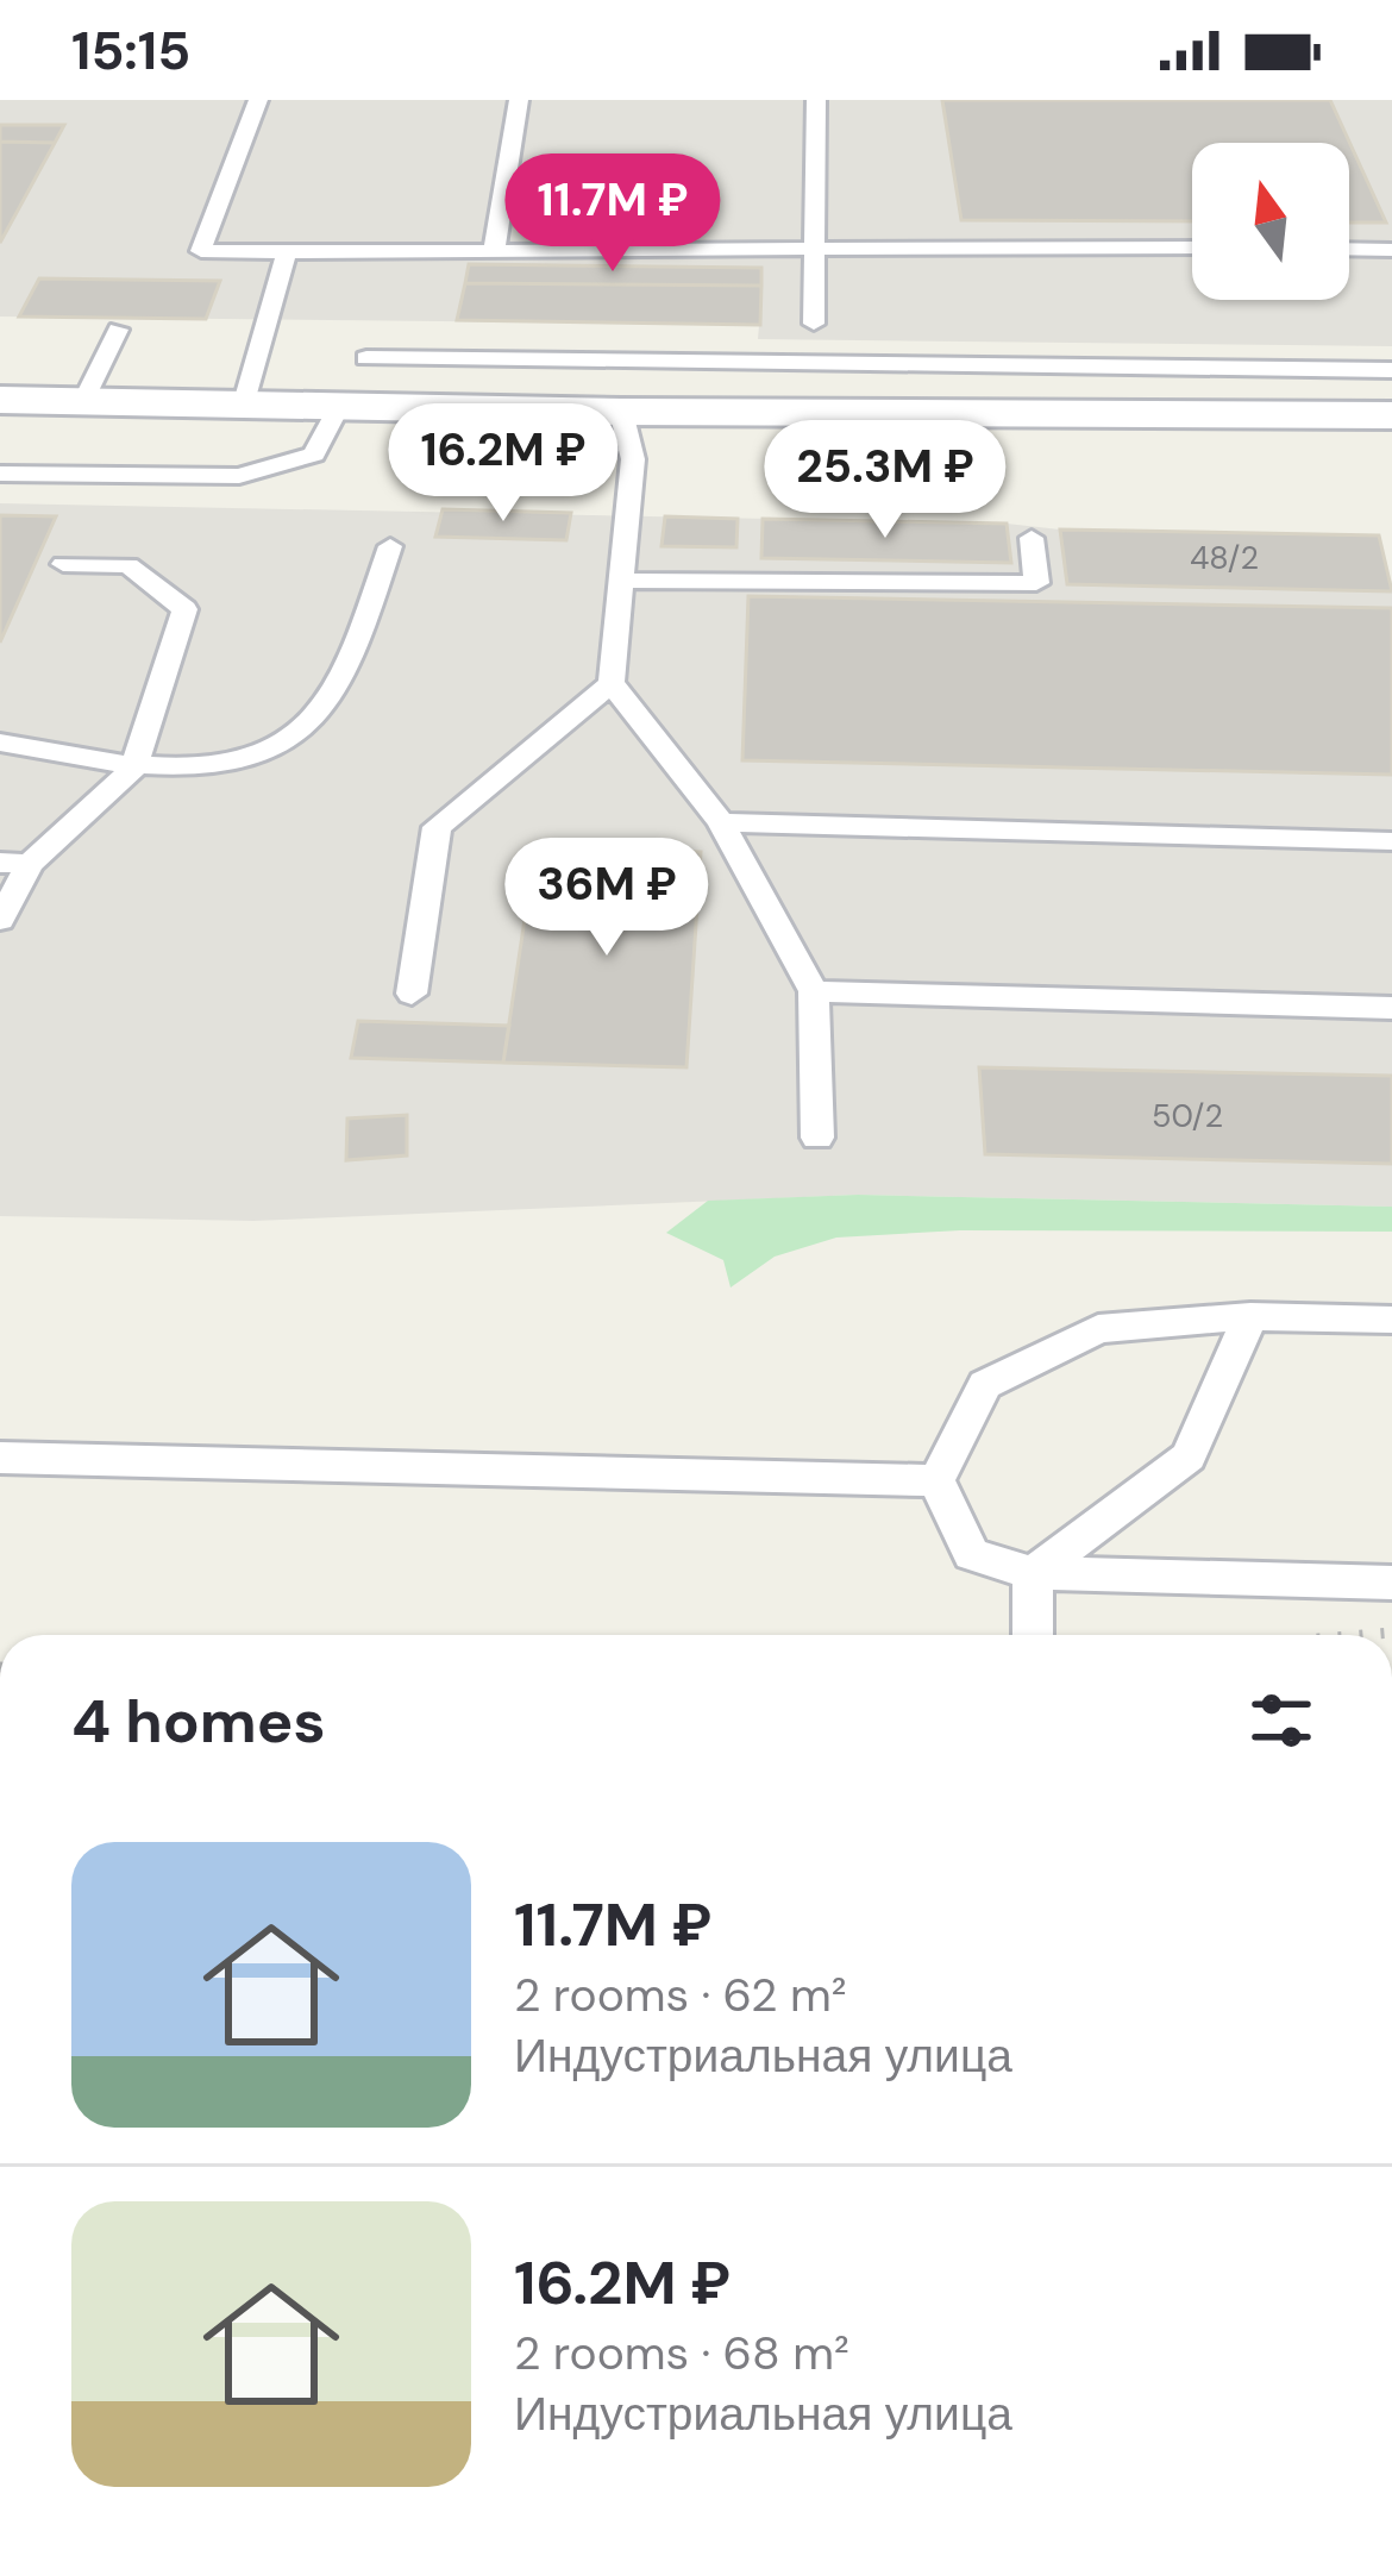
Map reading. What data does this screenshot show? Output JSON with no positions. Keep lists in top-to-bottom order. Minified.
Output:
{"house_numbers":["48/2","50/2"],"north":"top","page":{"status":"15:15","price":["11.7M ₽","16.2M ₽","25.3M ₽","36M ₽"],"heading":"4 homes","list":[{"name":"11.7M ₽","note":"2 rooms · 62 m² · Индустриальная улица"},{"name":"16.2M ₽","note":"2 rooms · 68 m² · Индустриальная улица"}]}}
